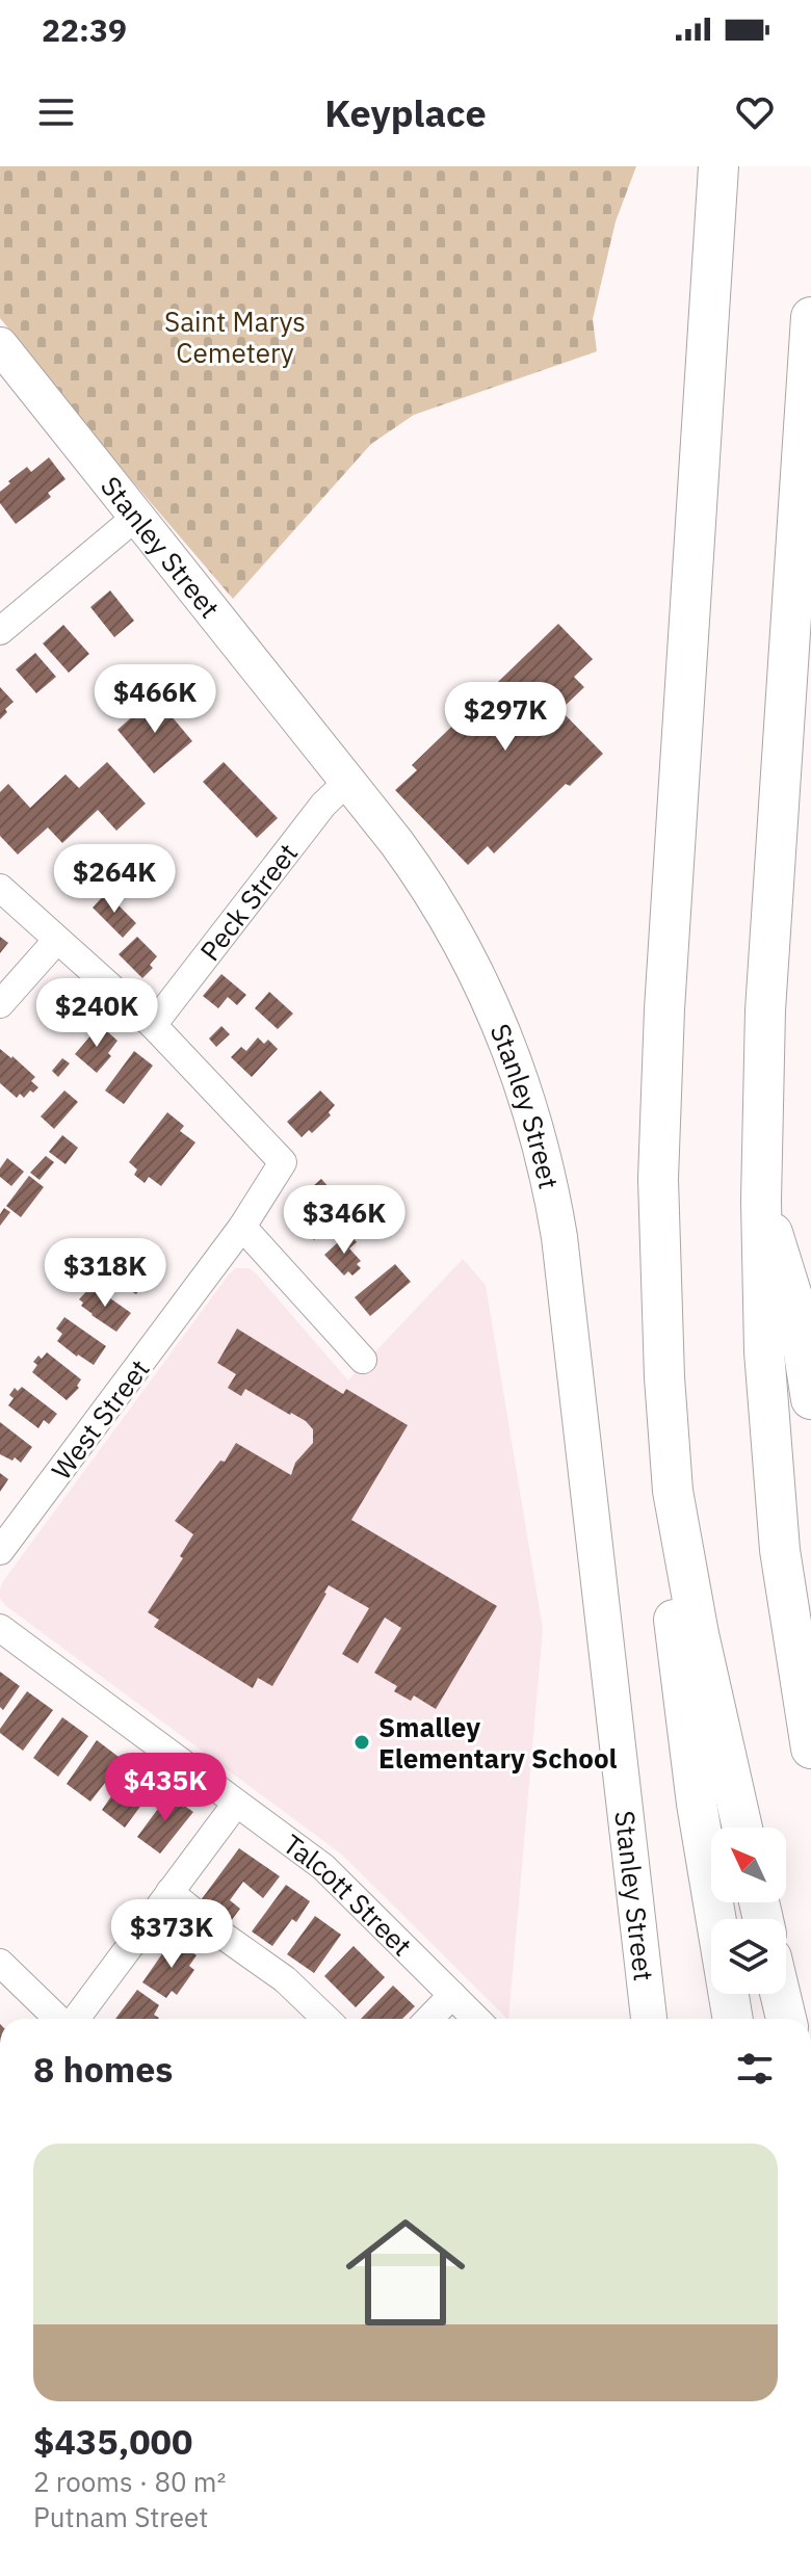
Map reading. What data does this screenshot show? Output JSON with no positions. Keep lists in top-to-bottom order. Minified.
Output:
{"streets":{"main road":["Stanley Street"],"street":["Peck Street","West Street","Talcott Street"]},"crossings":[["Stanley Street","Peck Street"],["Peck Street","West Street"]],"parks":["Saint Marys Cemetery"],"places":["Smalley Elementary School"],"north":"top left","page":{"status":"22:39","header":"Keyplace","price":["$466K","$297K","$264K","$240K","$346K","$318K","$435K","$373K"],"heading":"8 homes","list":[{"name":"$435,000","note":"2 rooms · 80 m² · Putnam Street"}]}}
